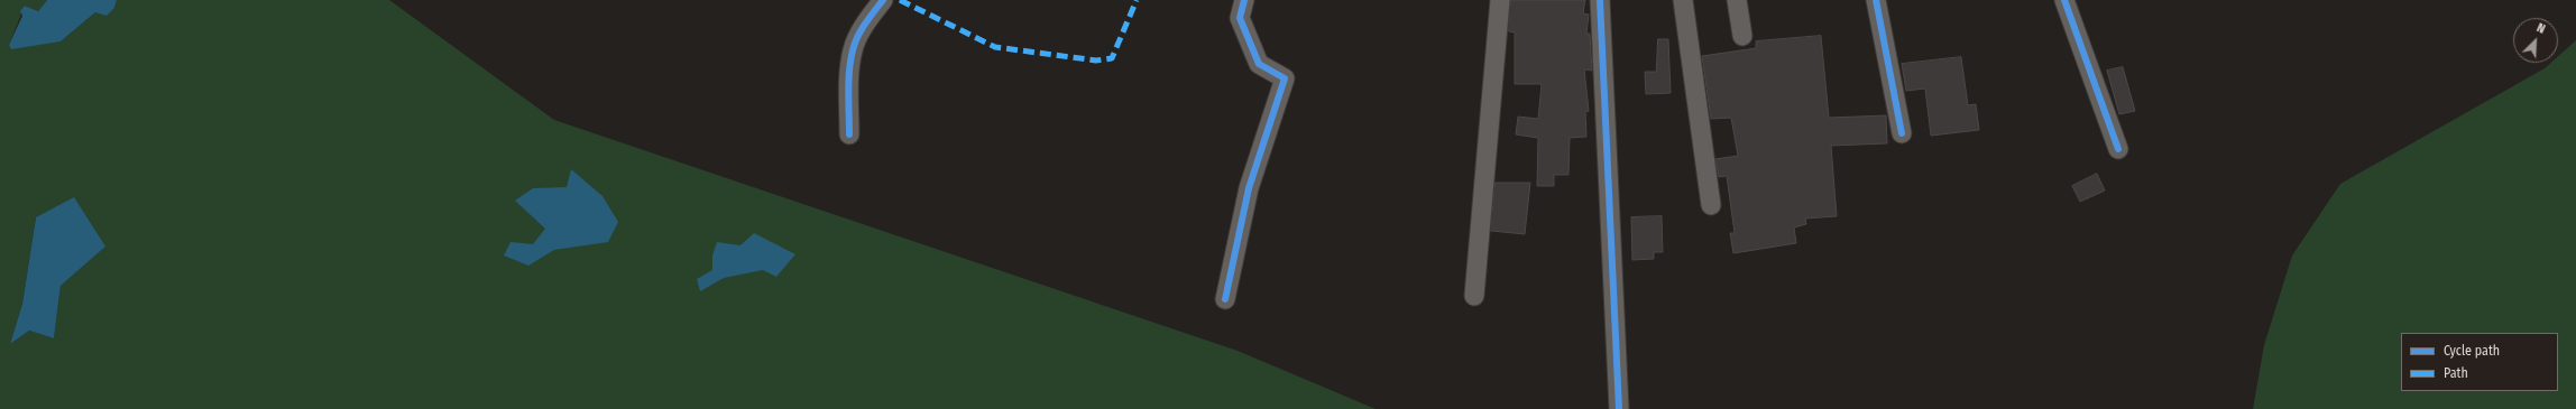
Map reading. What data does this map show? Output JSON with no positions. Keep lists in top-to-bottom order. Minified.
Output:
{"legend":["Cycle path","Path"],"north":"top right"}
